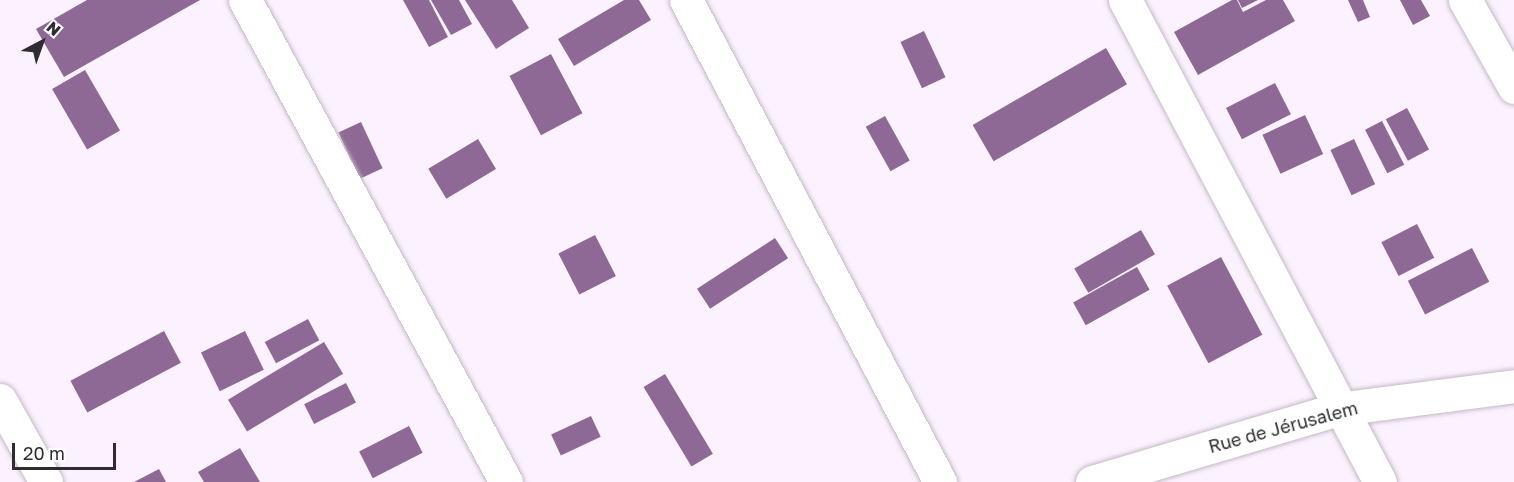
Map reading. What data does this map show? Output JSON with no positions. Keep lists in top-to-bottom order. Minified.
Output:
{"streets":{"street":["Rue de Jérusalem"]},"scale_bar":"20 m","north":"top right"}
